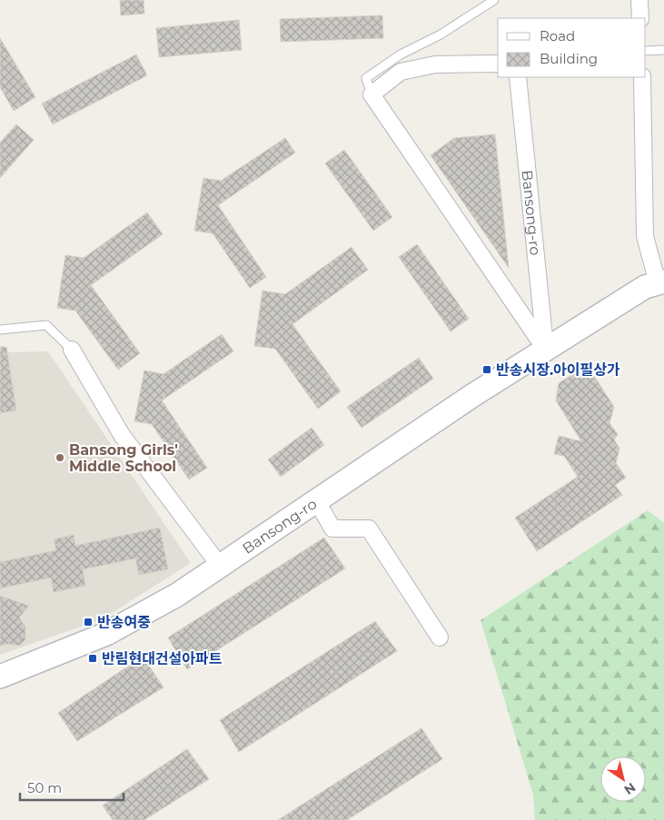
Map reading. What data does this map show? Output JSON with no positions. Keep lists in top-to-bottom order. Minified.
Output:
{"streets":{"street":["Bansong-ro"]},"places":{"transit":["반송시장.아이필상가","반송여중","반림현대건설아파트"],"other":["Bansong Girls' Middle School"]},"legend":["Road","Building"],"scale_bar":"50 m","north":"bottom right"}
